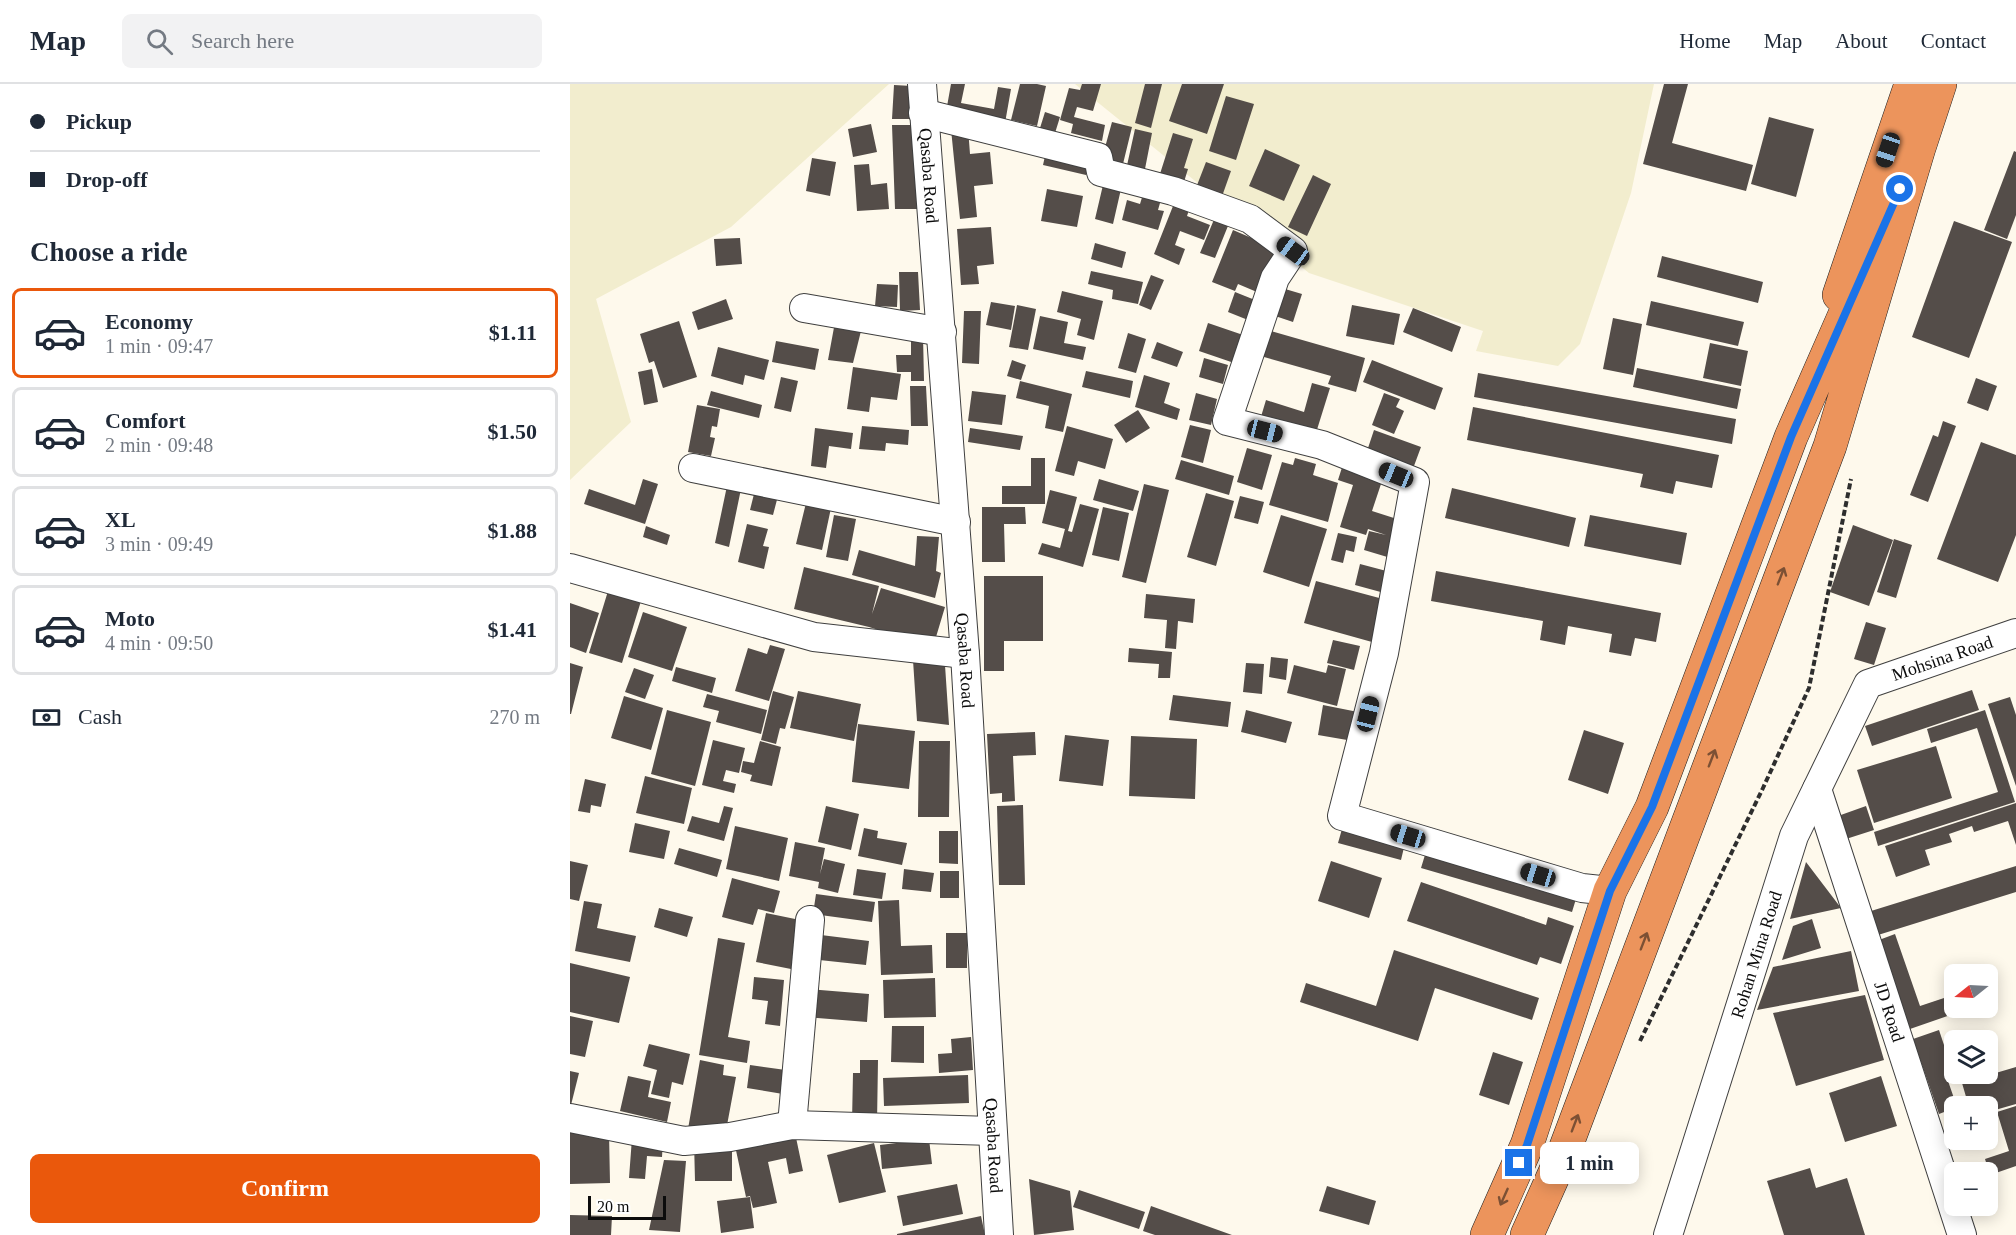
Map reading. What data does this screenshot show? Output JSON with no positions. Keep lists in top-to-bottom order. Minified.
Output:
{"streets":{"street":["Qasaba Road","Mohsina Road","Rohan Mina Road","JD Road"]},"crossings":[["Mohsina Road","Rohan Mina Road"],["Rohan Mina Road","JD Road"]],"scale_bar":"20 m","north":"left","page":{"header":"Map","search":"Search here","nav":["Home","Map","About","Contact"],"banner":["Pickup","Drop-off"],"heading":"Choose a ride","list":[{"name":"Economy","note":"1 min · 09:47","value":"$1.11"},{"name":"Comfort","note":"2 min · 09:48","value":"$1.50"},{"name":"XL","note":"3 min · 09:49","value":"$1.88"},{"name":"Moto","note":"4 min · 09:50","value":"$1.41"}],"pay":["Cash","270 m"],"map_buttons":["+","−"],"buttons":"Confirm","bubble":"1 min","scale":"20 m"}}
